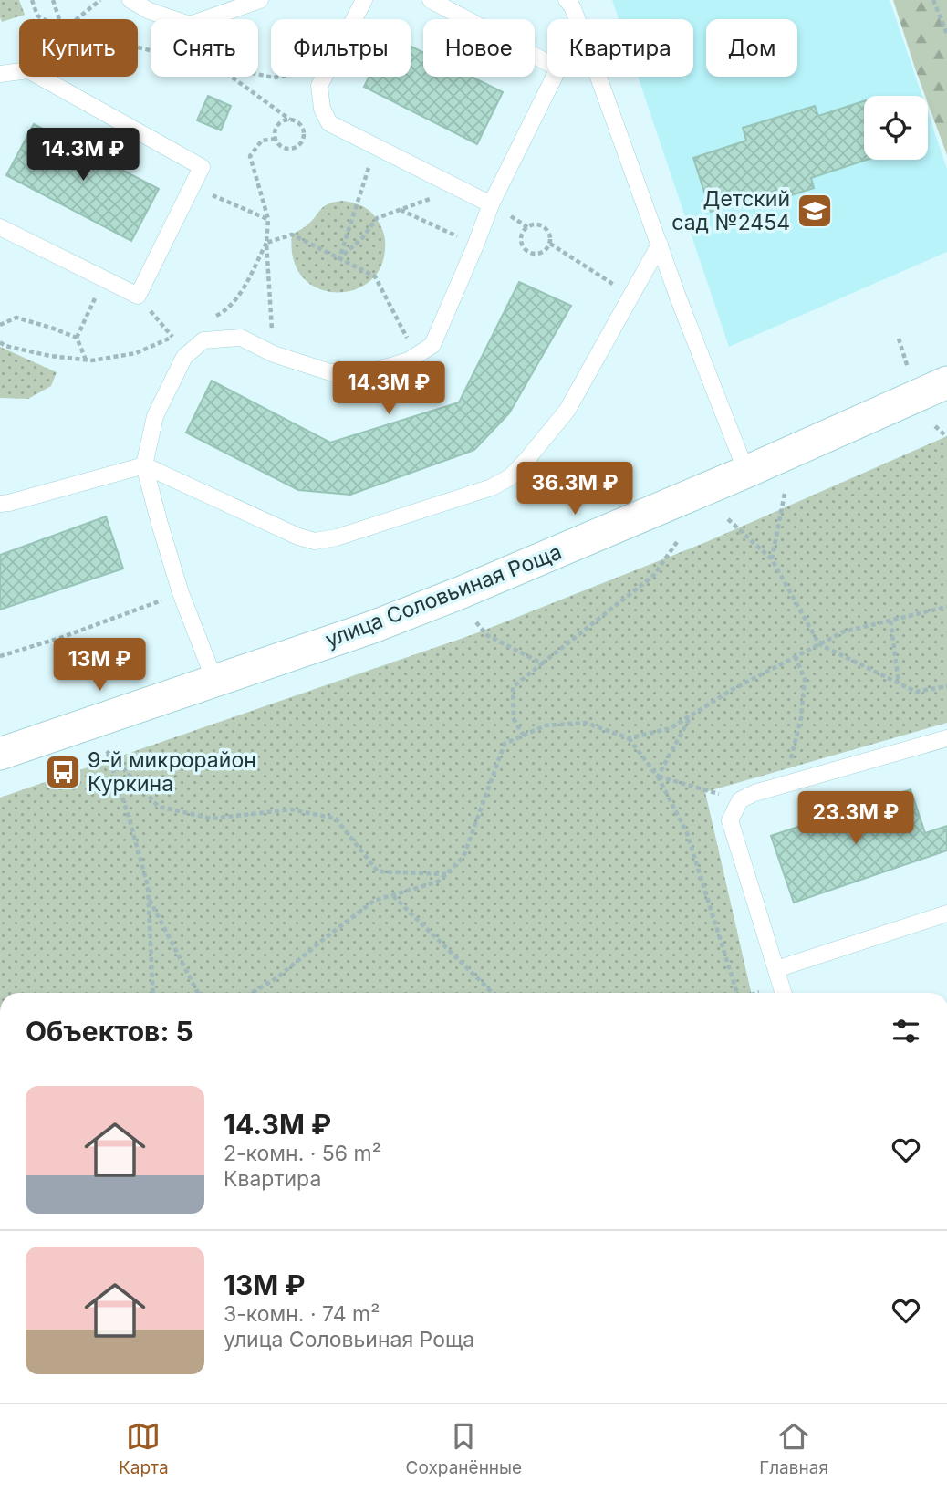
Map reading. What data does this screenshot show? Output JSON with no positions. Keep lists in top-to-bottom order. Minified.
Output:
{"streets":{"street":["улица Соловьиная Роща"]},"places":{"school or university":["Детский сад №2454"],"bus stop":["9-й микрорайон Куркина"]},"page":{"chip":["Купить","Снять","Фильтры","Новое","Квартира","Дом"],"price":["14.3M ₽","14.3M ₽","36.3M ₽","13M ₽","23.3M ₽"],"heading":"Объектов: 5","list":[{"name":"14.3M ₽","note":"2-комн. · 56 m² · Квартира"},{"name":"13M ₽","note":"3-комн. · 74 m² · улица Соловьиная Роща"}],"tabs":["Карта","Сохранённые","Главная"]}}
